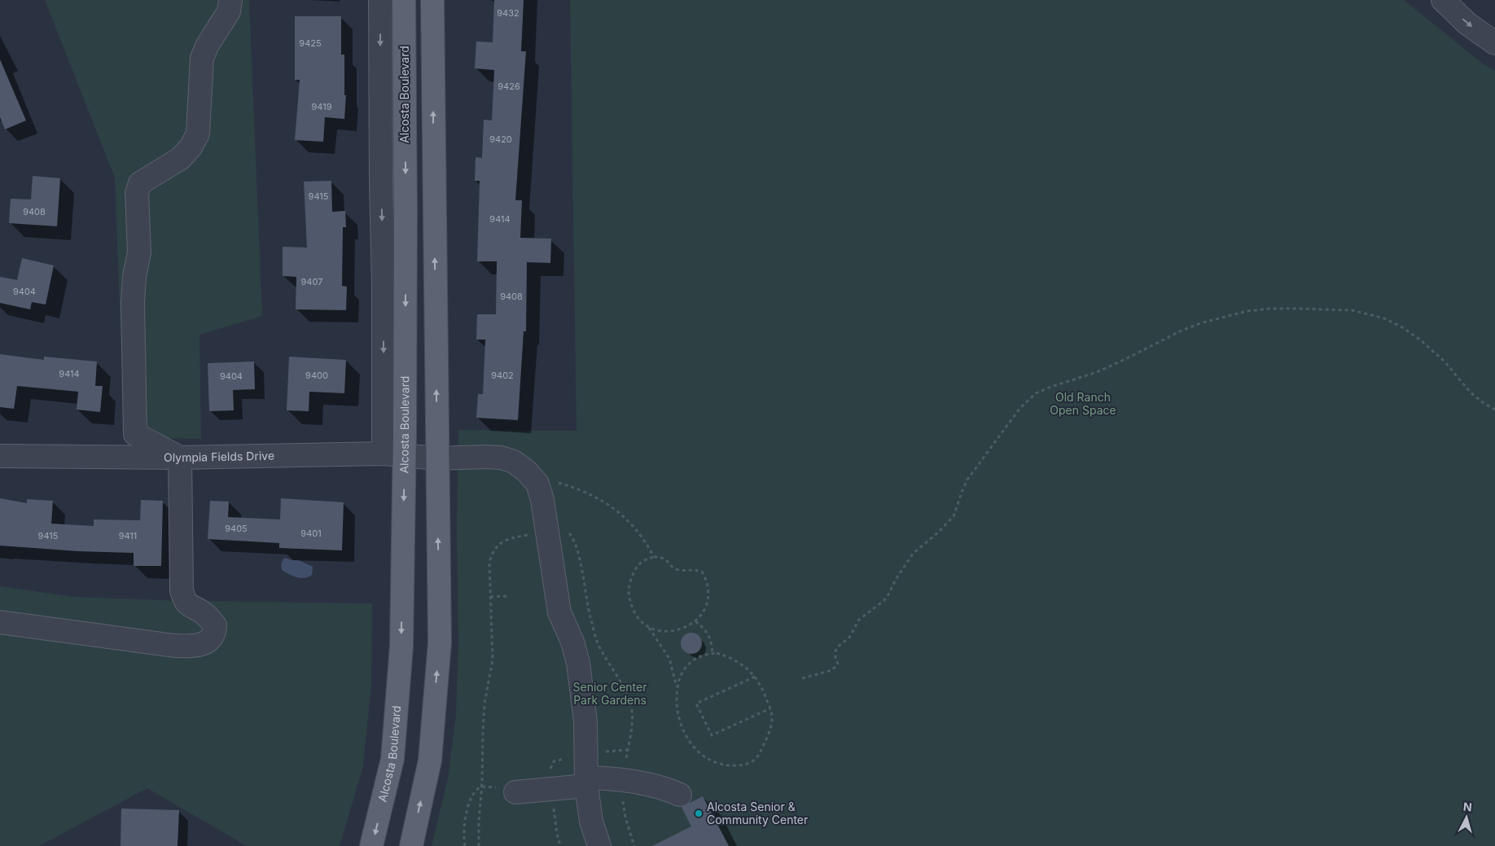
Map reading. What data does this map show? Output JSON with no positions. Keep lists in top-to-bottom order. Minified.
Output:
{"streets":{"main road":["Alcosta Boulevard"],"street":["Olympia Fields Drive"]},"crossings":[["Alcosta Boulevard","Olympia Fields Drive"]],"one_way":["Alcosta Boulevard"],"parks":["Old Ranch Open Space","Senior Center Park Gardens"],"places":["Alcosta Senior & Community Center"],"house_numbers":["9432","9425","9426","9419","9420","9415","9408","9414","9407","9404","9408","9414","9400","9402","9404","9405","9401","9415","9411"],"north":"top"}
